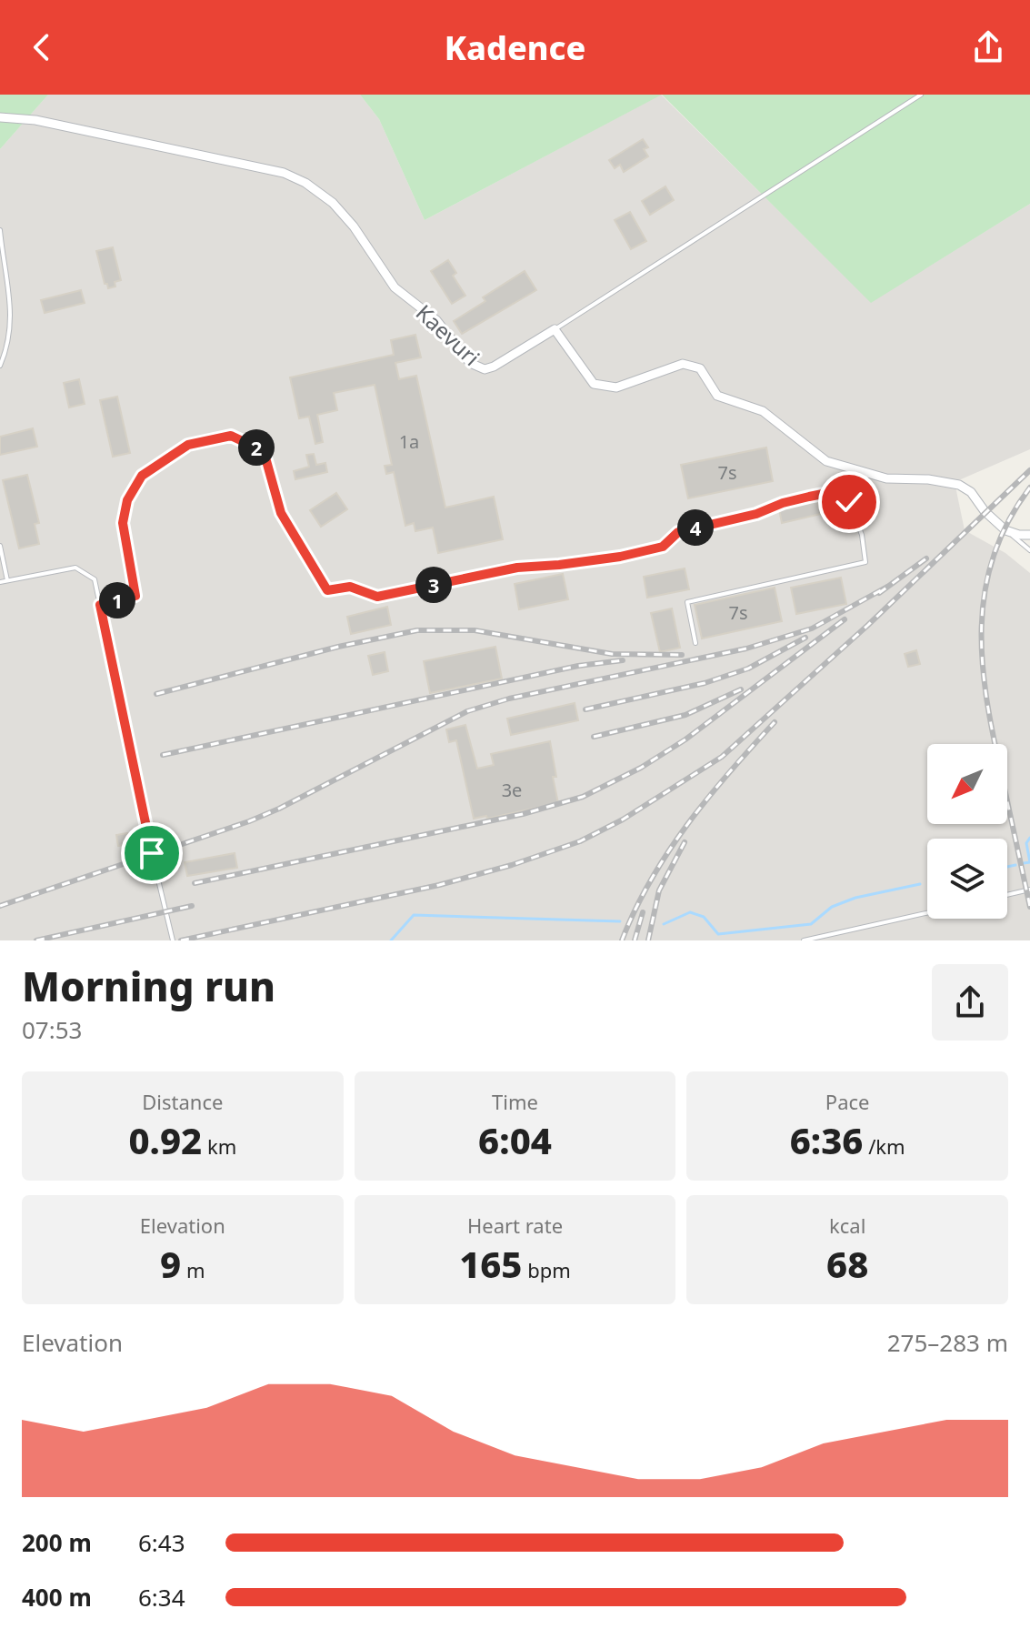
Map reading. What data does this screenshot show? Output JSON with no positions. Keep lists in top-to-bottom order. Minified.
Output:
{"streets":{"street":["Kaevuri"]},"house_numbers":["1a","7s","7s","3e"],"north":"bottom left","page":{"header":"Kadence","pins":["2","4","3","1"],"heading":["Morning run","07:53"],"stats":[["Distance","0.92 km"],["Time","6:04"],["Pace","6:36 /km"],["Elevation","9 m"],["Heart rate","165 bpm"],["kcal","68"]],"chart":["Elevation","275–283 m"],"list":[{"name":"200 m","note":"6:43"},{"name":"400 m","note":"6:34"}]}}
